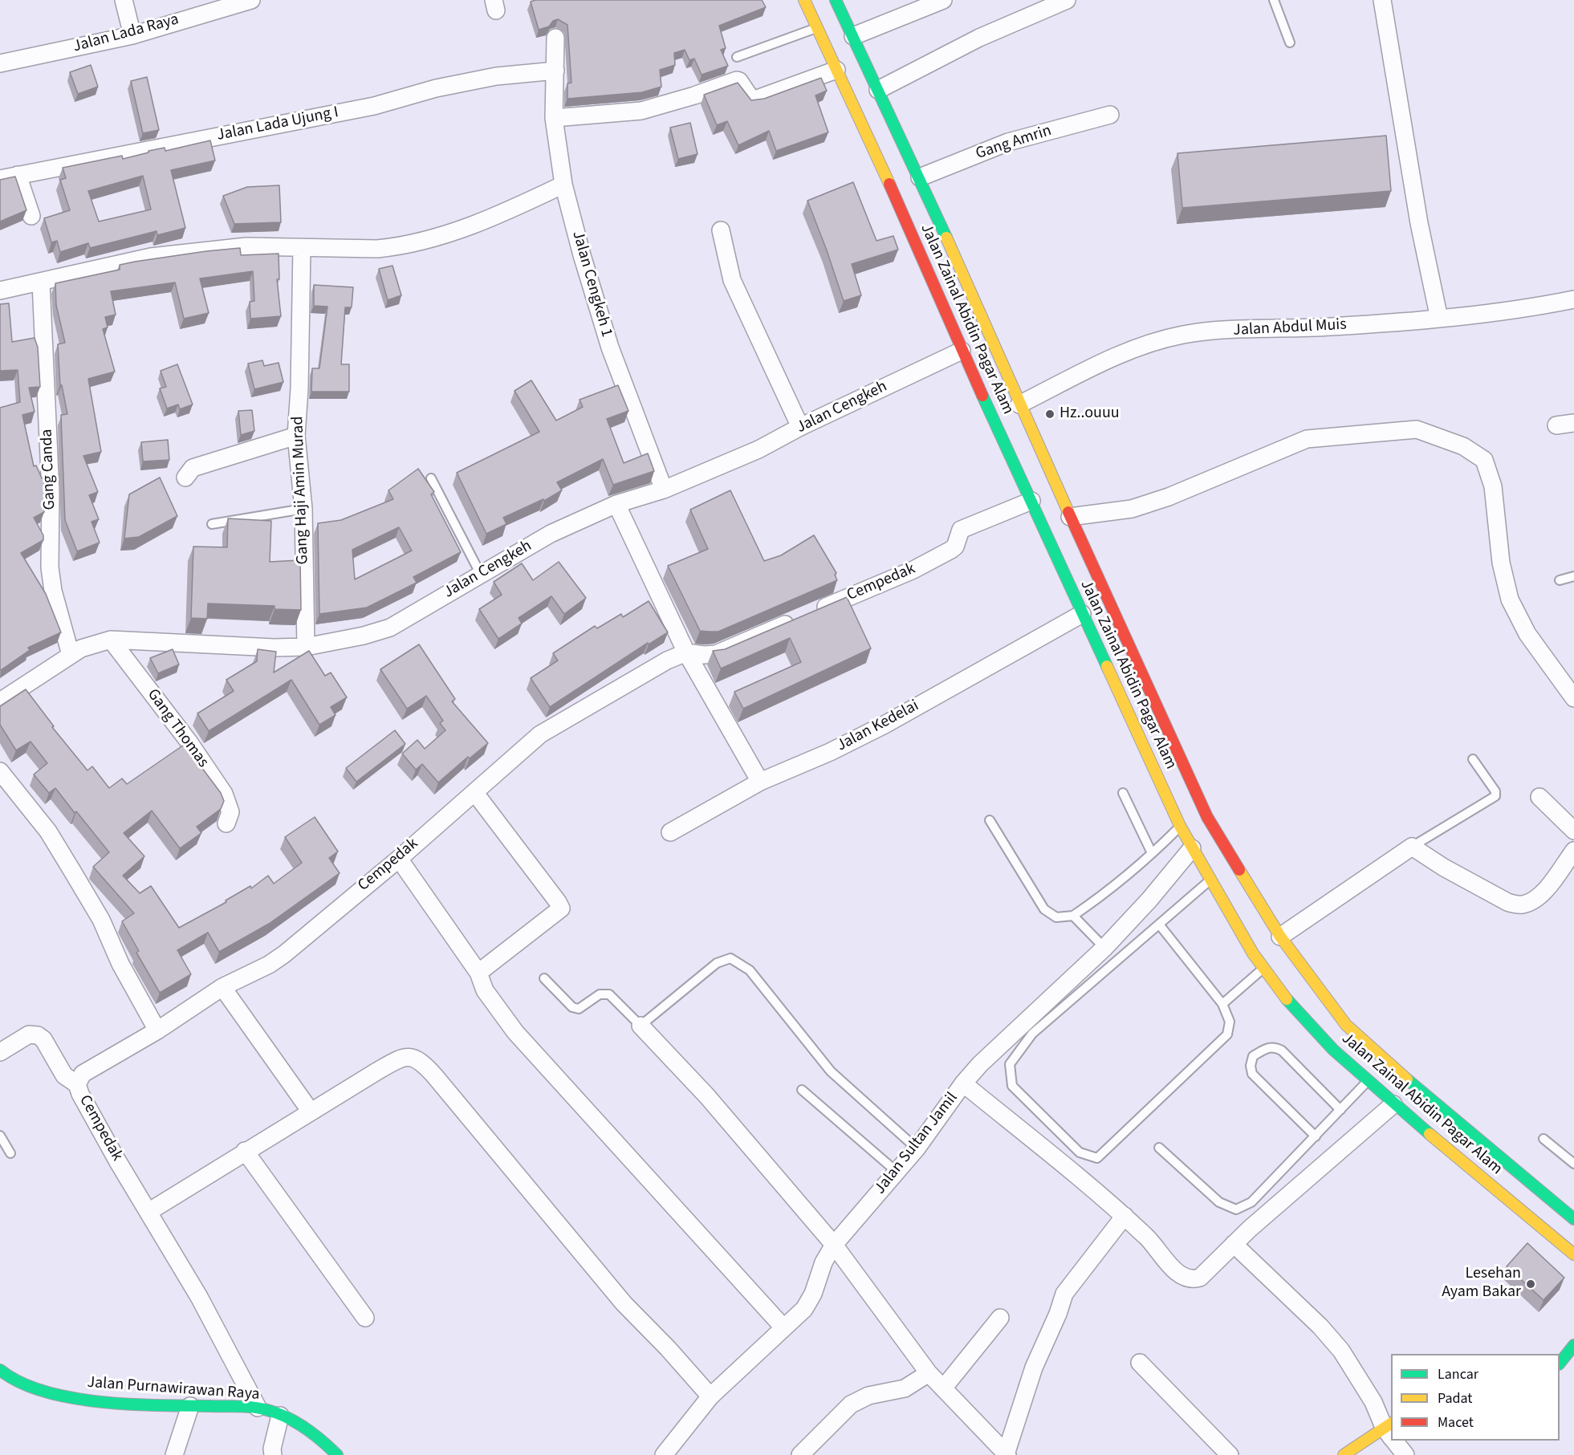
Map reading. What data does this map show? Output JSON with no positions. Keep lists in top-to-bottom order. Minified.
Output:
{"streets":{"main road":["Jalan Zainal Abidin Pagar Alam","Jalan Purnawirawan Raya"],"street":["Jalan Lada Raya","Jalan Lada Ujung I","Gang Amrin","Jalan Cengkeh 1","Jalan Abdul Muis","Jalan Cengkeh","Gang Canda","Gang Haji Amin Murad","Cempedak","Jalan Kedelai","Gang Thomas","Jalan Sultan Jamil"]},"crossings":[["Jalan Lada Ujung I","Jalan Cengkeh 1"],["Gang Amrin","Jalan Zainal Abidin Pagar Alam"],["Jalan Cengkeh 1","Jalan Cengkeh"],["Jalan Zainal Abidin Pagar Alam","Jalan Abdul Muis"],["Jalan Zainal Abidin Pagar Alam","Jalan Cengkeh"],["Jalan Zainal Abidin Pagar Alam","Cempedak"],["Jalan Zainal Abidin Pagar Alam","Jalan Kedelai"],["Jalan Zainal Abidin Pagar Alam","Jalan Sultan Jamil"],["Jalan Cengkeh","Gang Canda"],["Jalan Cengkeh","Gang Haji Amin Murad"],["Jalan Cengkeh","Gang Thomas"],["Cempedak","Jalan Purnawirawan Raya"]],"places":["Hz..ouuu","Lesehan Ayam Bakar"],"legend":["Lancar","Padat","Macet"]}
